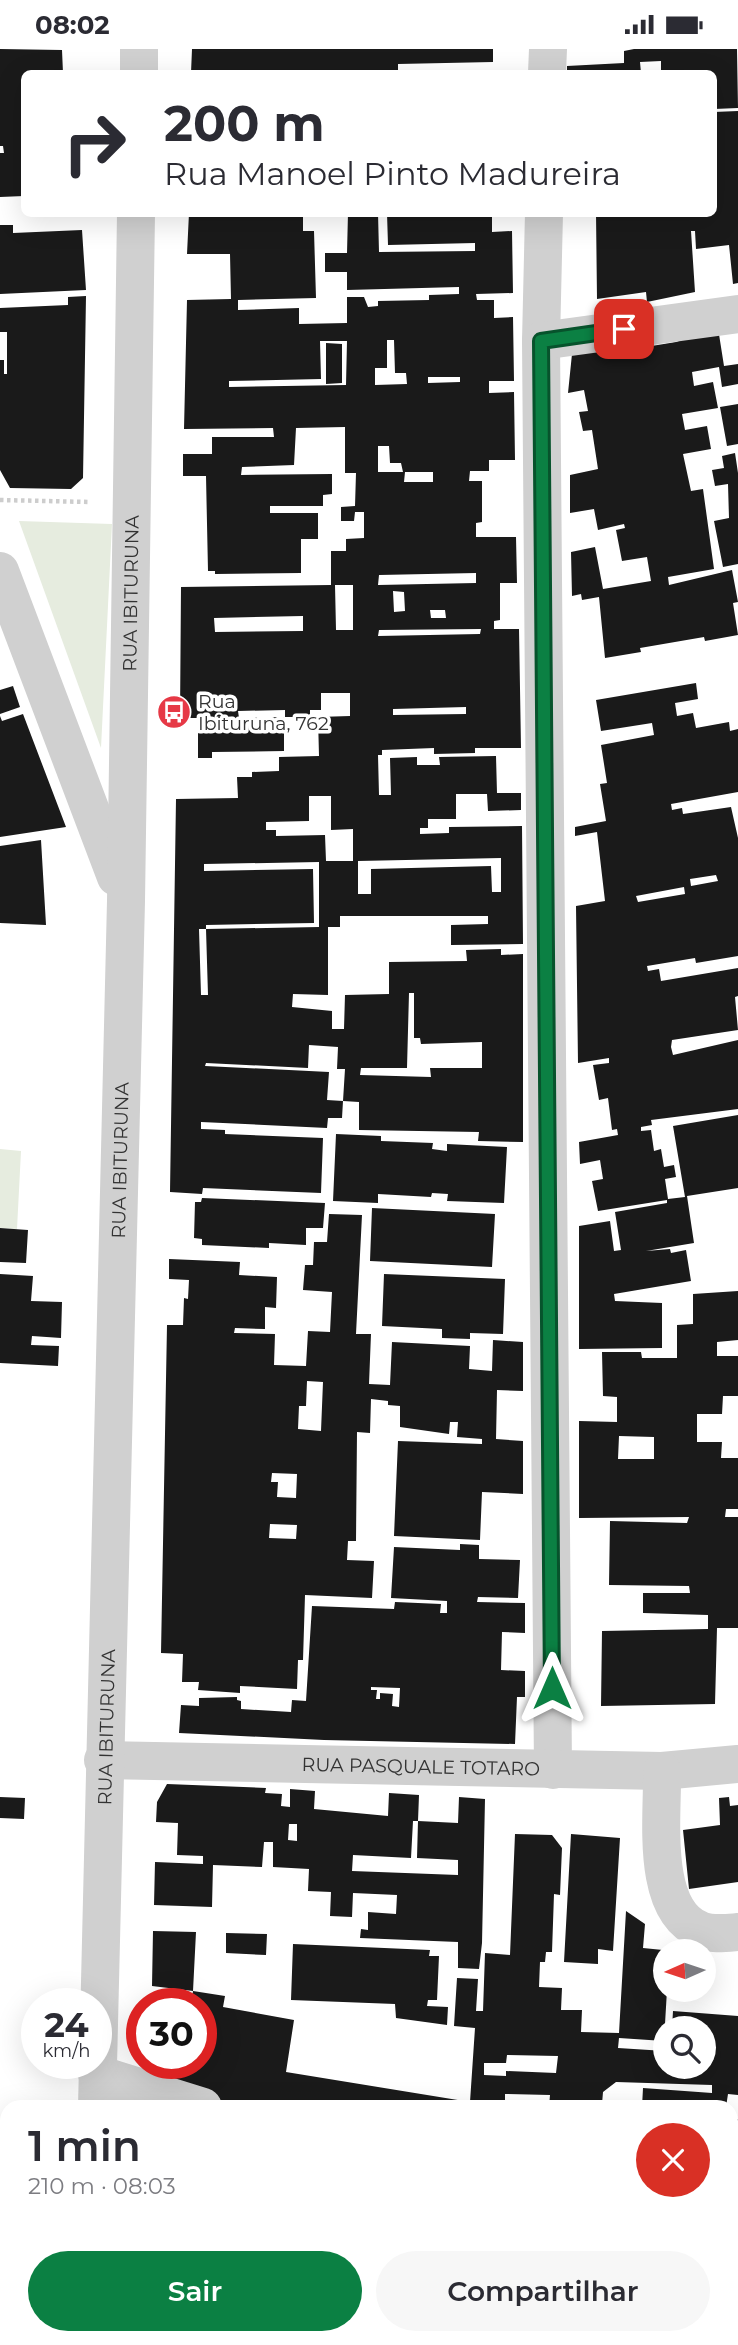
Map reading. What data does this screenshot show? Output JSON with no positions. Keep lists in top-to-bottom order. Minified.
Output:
{"streets":{"street":["RUA IBITURUNA","RUA PASQUALE TOTARO"]},"crossings":[["RUA IBITURUNA","RUA PASQUALE TOTARO"]],"places":{"bus stop":["Rua Ibituruna, 762"]},"north":"left","page":{"status":"08:02","turn":["200 m","Rua Manoel Pinto Madureira"],"speed":"24 km/h","limit":"30","heading":["1 min","210 m · 08:03"],"buttons":["Sair","Compartilhar"]}}
